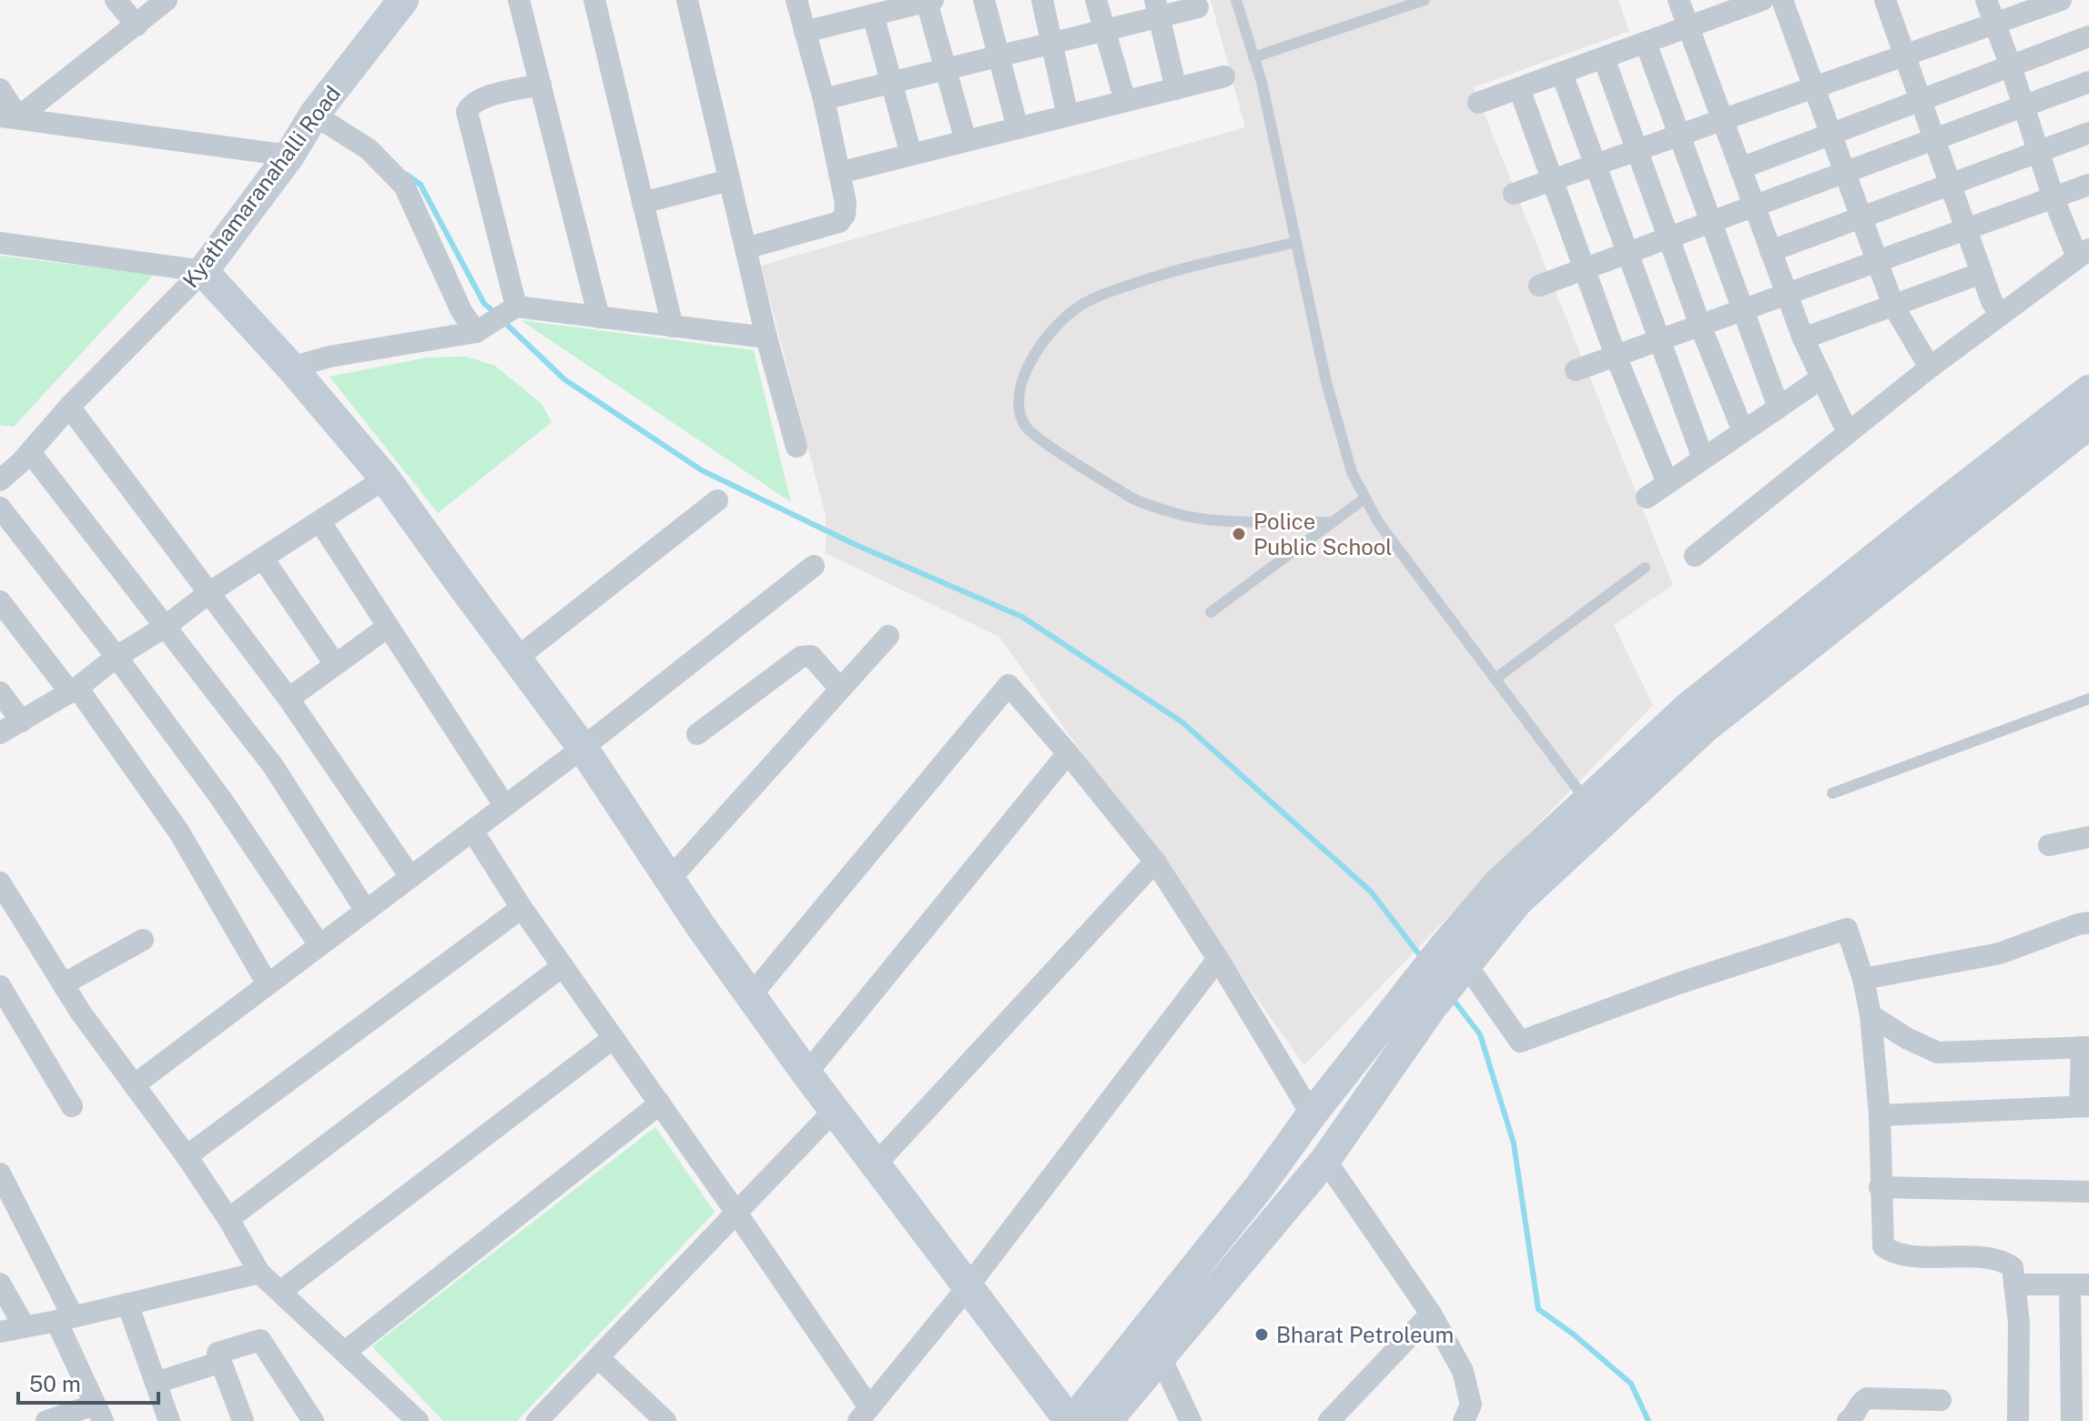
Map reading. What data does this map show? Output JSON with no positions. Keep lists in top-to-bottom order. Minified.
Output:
{"streets":{"main road":["Kyathamaranahalli Road"]},"places":["Police Public School","Bharat Petroleum"],"scale_bar":"50 m"}
